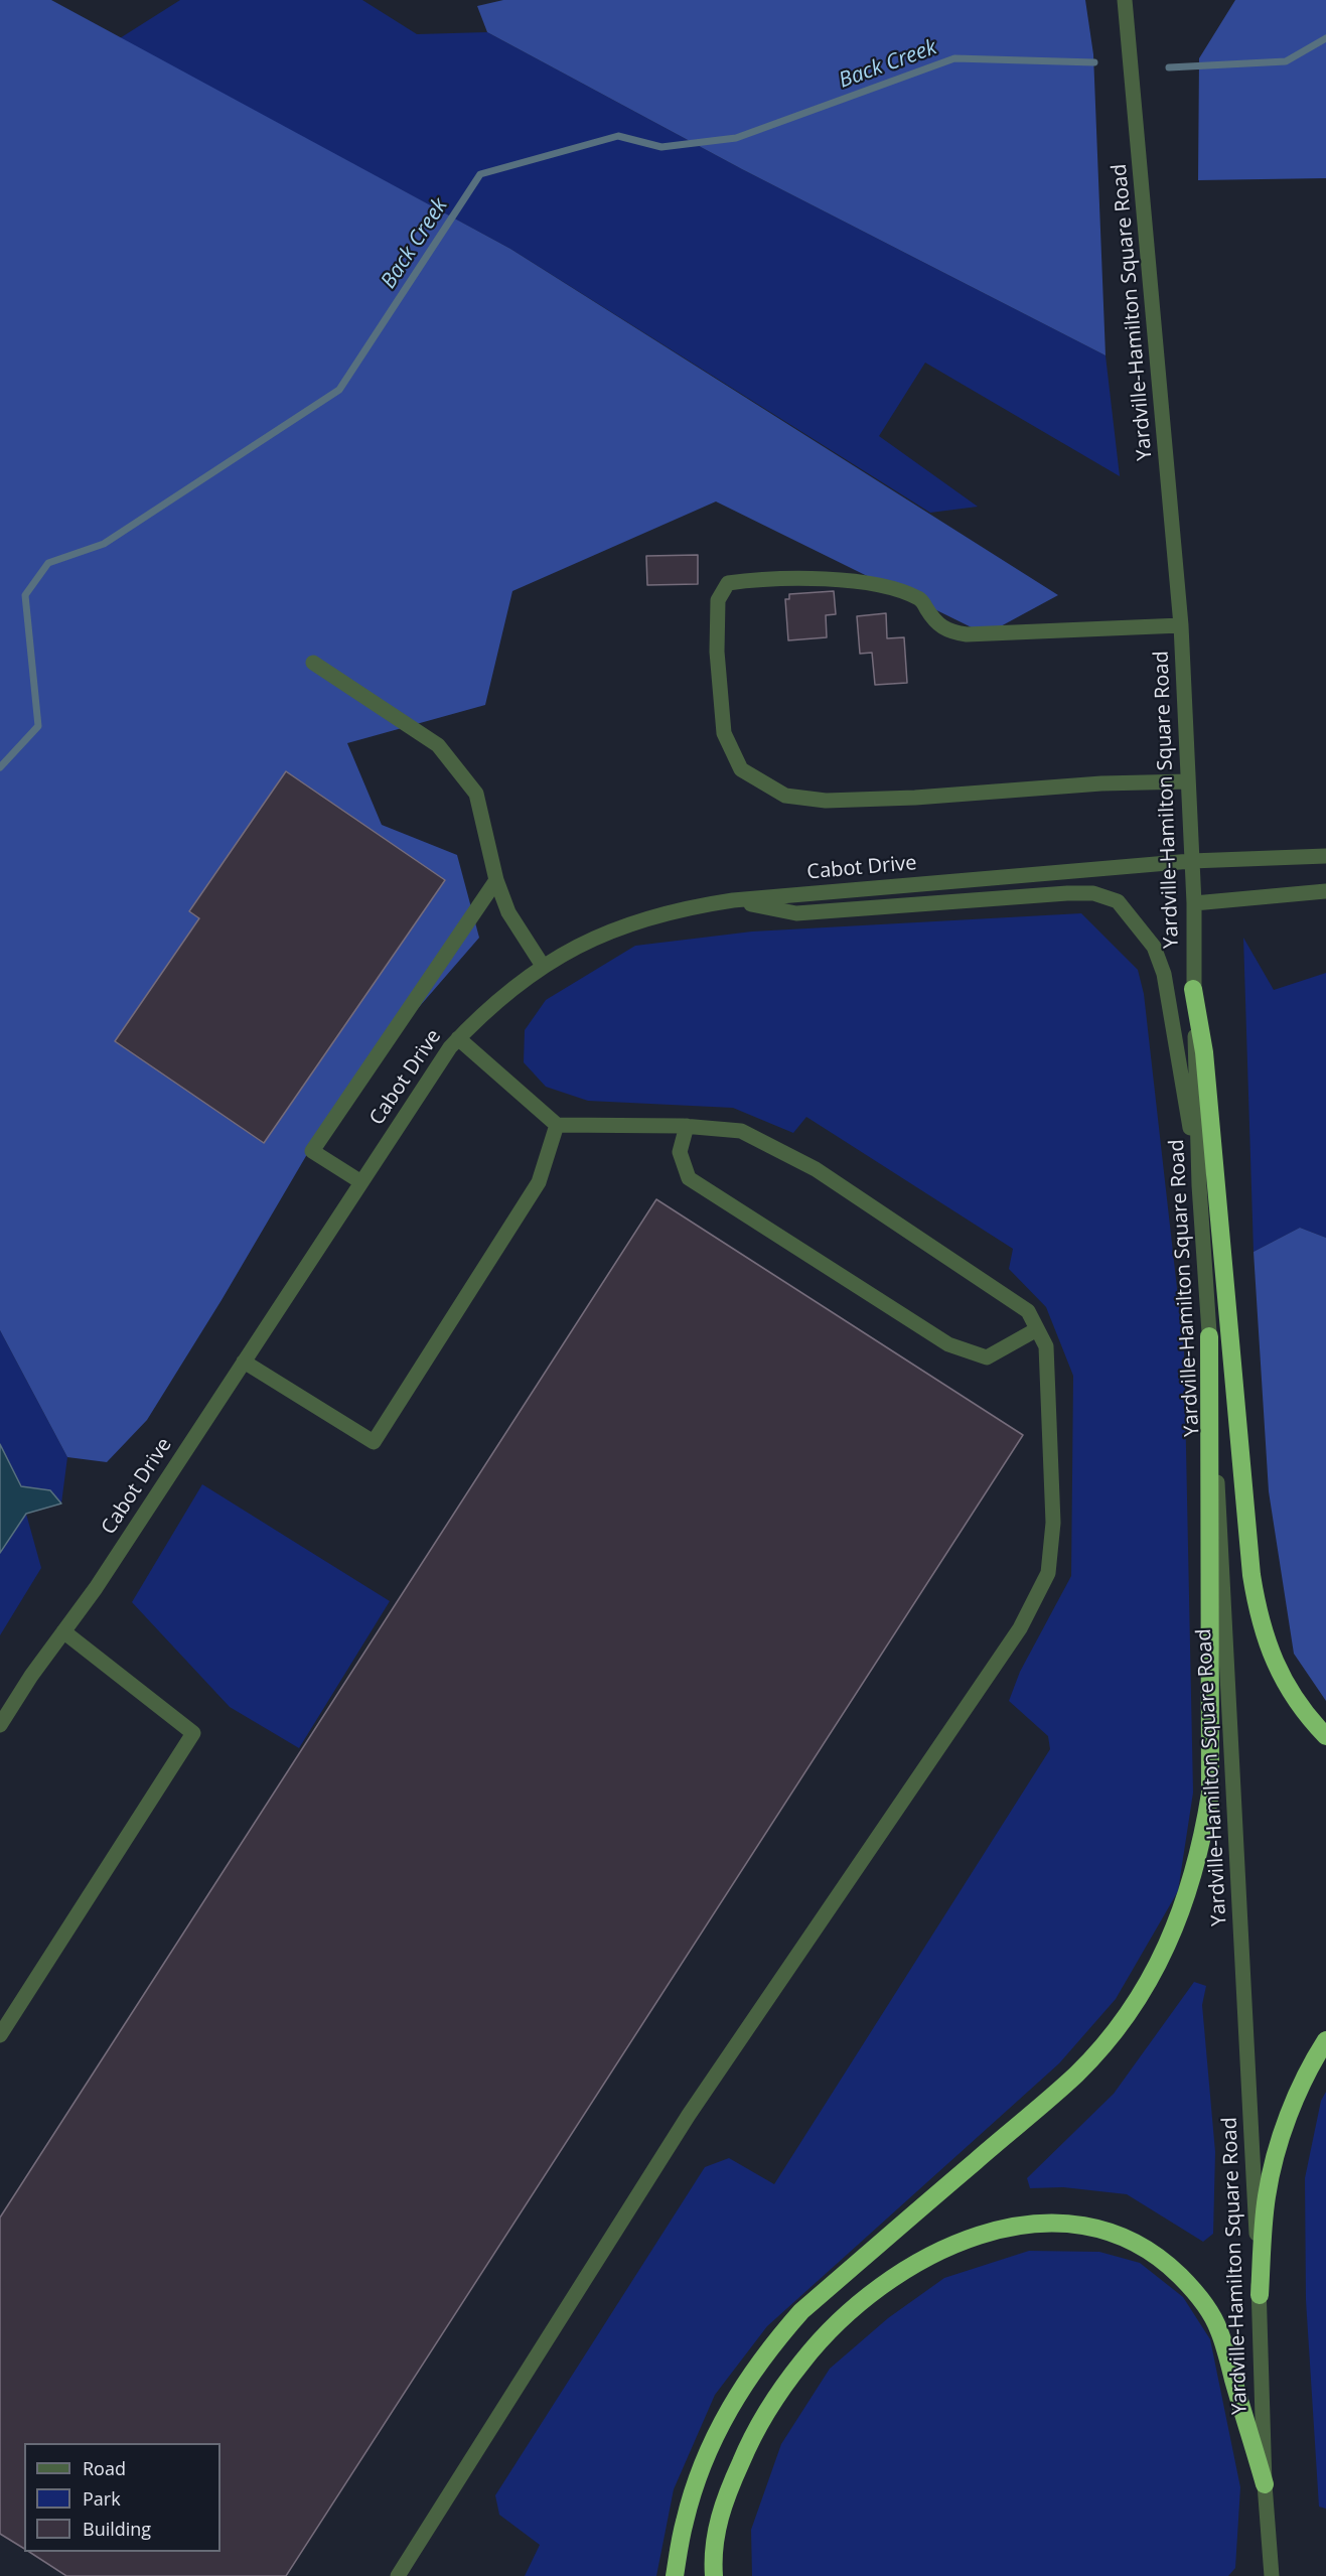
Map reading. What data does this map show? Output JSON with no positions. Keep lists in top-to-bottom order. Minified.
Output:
{"streets":{"street":["Yardville-Hamilton Square Road","Cabot Drive"]},"crossings":[["Yardville-Hamilton Square Road","Cabot Drive"]],"water":["Back Creek"],"legend":["Road","Park","Building"]}
